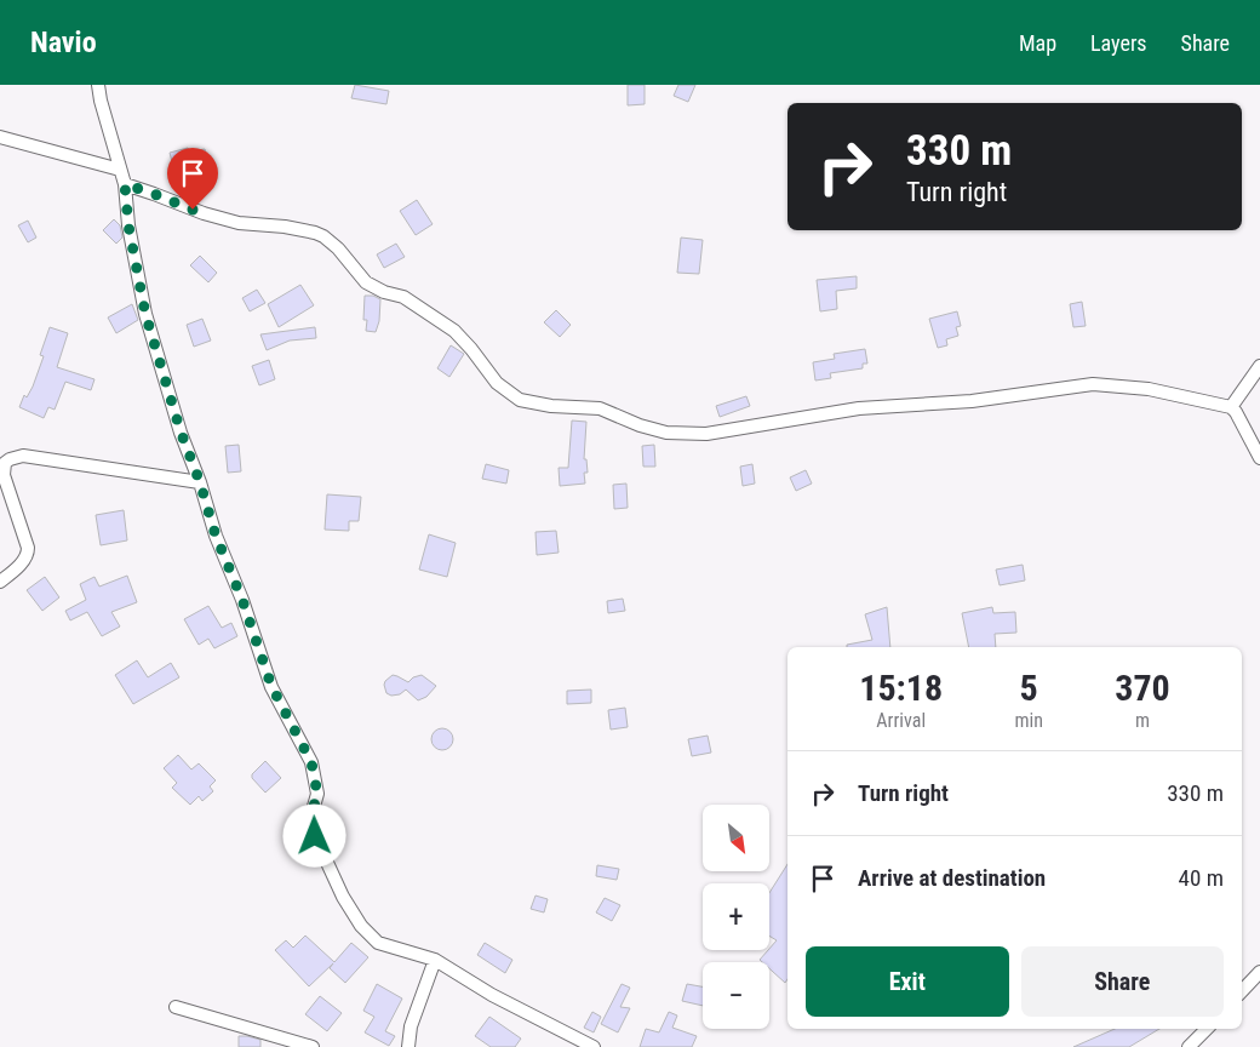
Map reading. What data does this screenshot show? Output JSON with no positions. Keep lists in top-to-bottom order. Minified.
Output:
{"north":"bottom right","page":{"header":"Navio","nav":["Map","Layers","Share"],"turn":["330 m","Turn right"],"eta":["15:18","Arrival","5","min","370","m"],"list":[{"name":"Turn right","value":"330 m"},{"name":"Arrive at destination","value":"40 m"}],"map_buttons":["+","−"],"buttons":["Exit","Share"]}}
